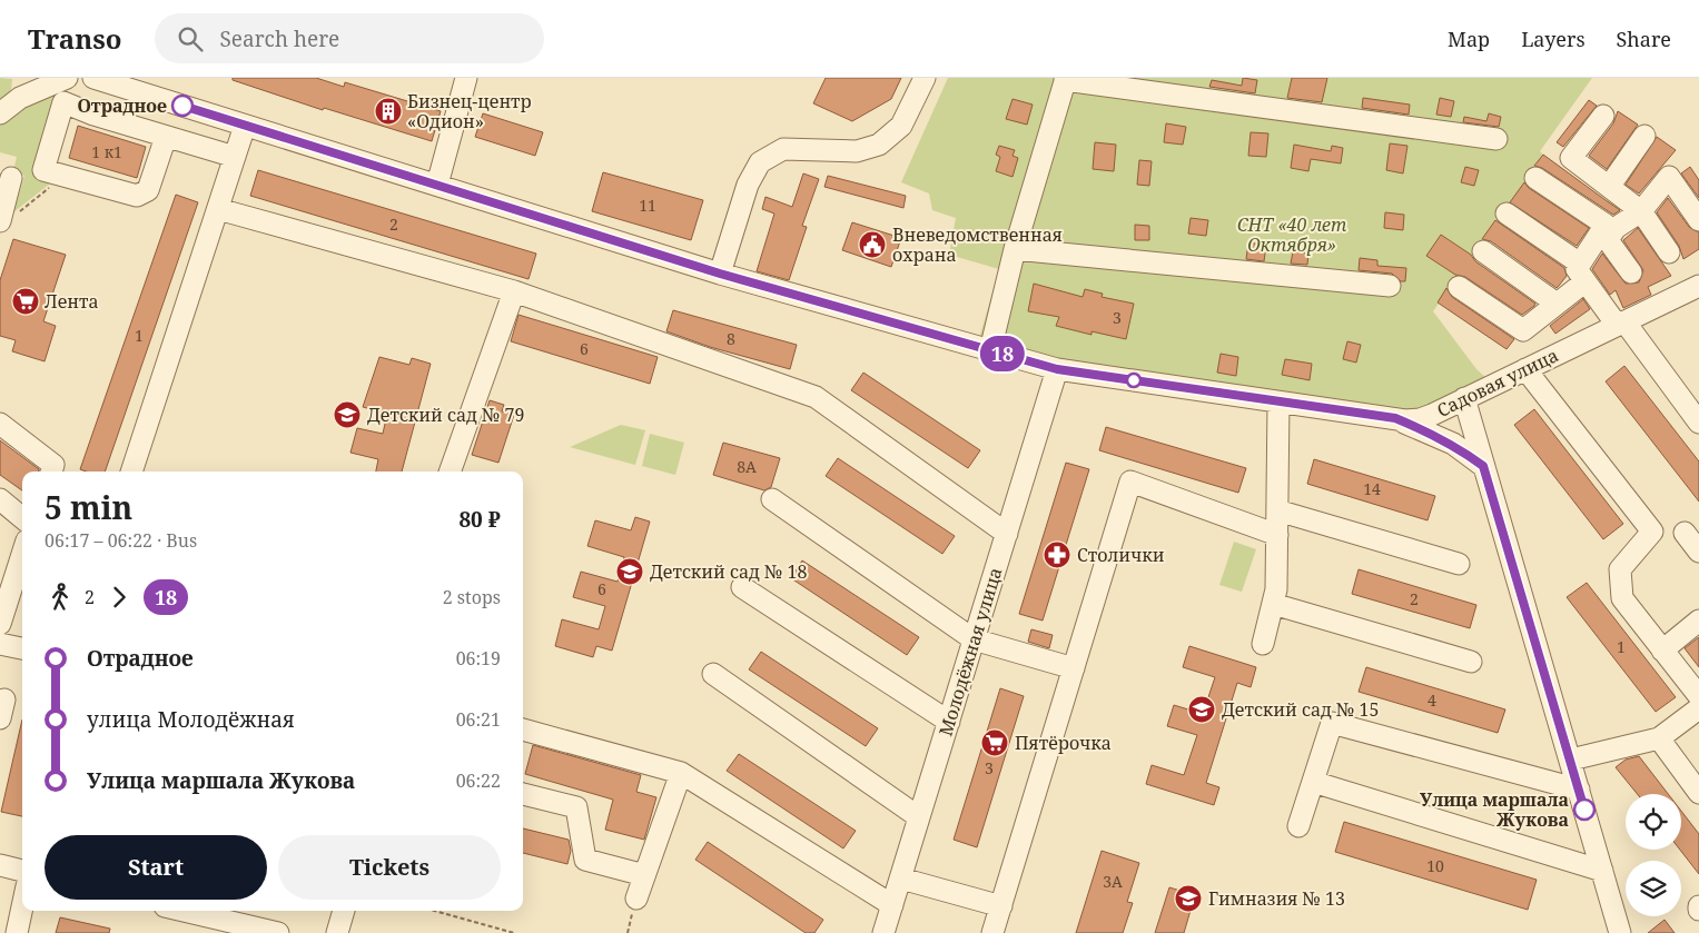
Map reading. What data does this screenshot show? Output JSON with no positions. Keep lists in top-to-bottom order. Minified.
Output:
{"streets":{"street":["Садовая улица","Молодёжная улица"]},"crossings":[["Садовая улица","Молодёжная улица"]],"parks":["СНТ «40 лет Октября»"],"places":{"other":["Отрадное","Улица маршала Жукова"],"building":["Бизнец-центр «Одион»"],"public building":["Вневедомственная охрана"],"supermarket":["Лента","Пятёрочка"],"school or university":["Детский сад № 79","Детский сад № 18","Детский сад № 15","Гимназия № 13"],"pharmacy":["Столички"]},"lines":["bus line 18"],"house_numbers":["1 к1","11","2","3","1","8","6","8А","14","6","2","1","4","3","10","3А"],"page":{"header":"Transo","search":"Search here","nav":["Map","Layers","Share"],"on_map":"18","heading":["5 min","06:17 – 06:22 · Bus","80 ₽"],"legs":["2","18","2 stops"],"list":[{"name":"Отрадное","value":"06:19"},{"name":"улица Молодёжная","value":"06:21"},{"name":"Улица маршала Жукова","value":"06:22"}],"buttons":["Start","Tickets"]}}
